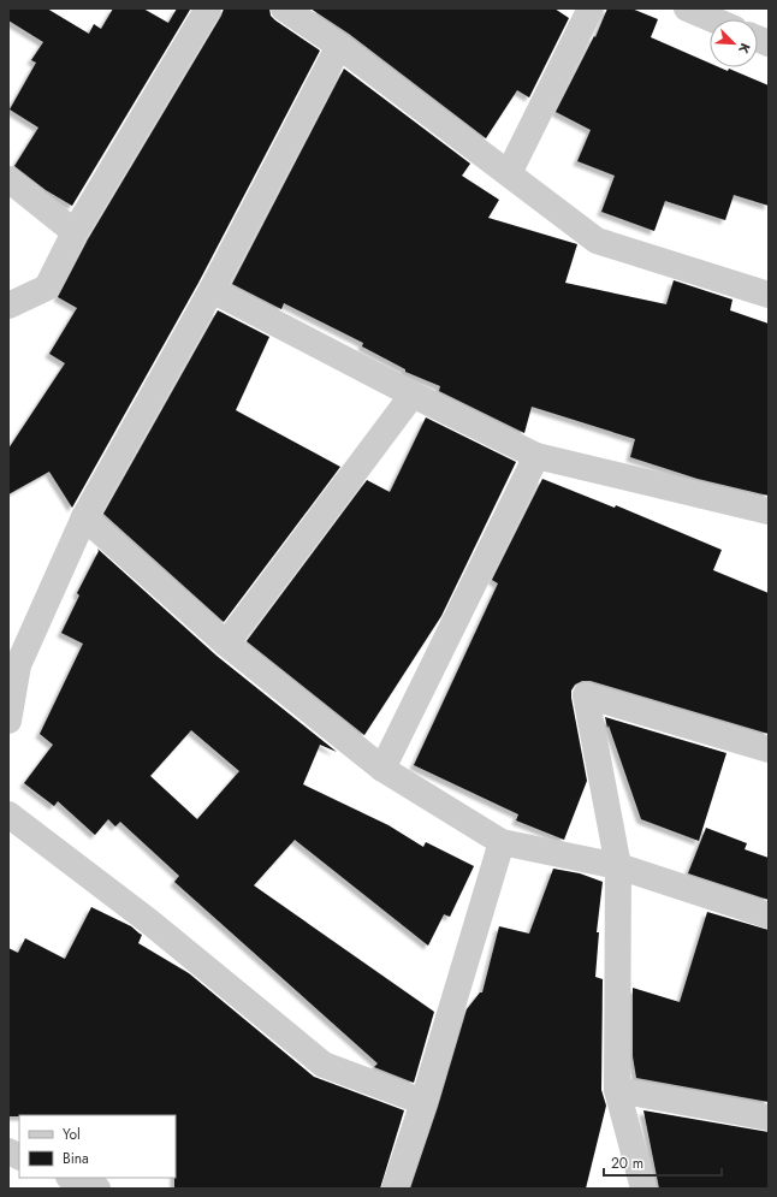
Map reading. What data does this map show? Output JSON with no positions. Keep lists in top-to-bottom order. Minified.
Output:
{"legend":["Yol","Bina"],"scale_bar":"20 m","north":"bottom right"}
